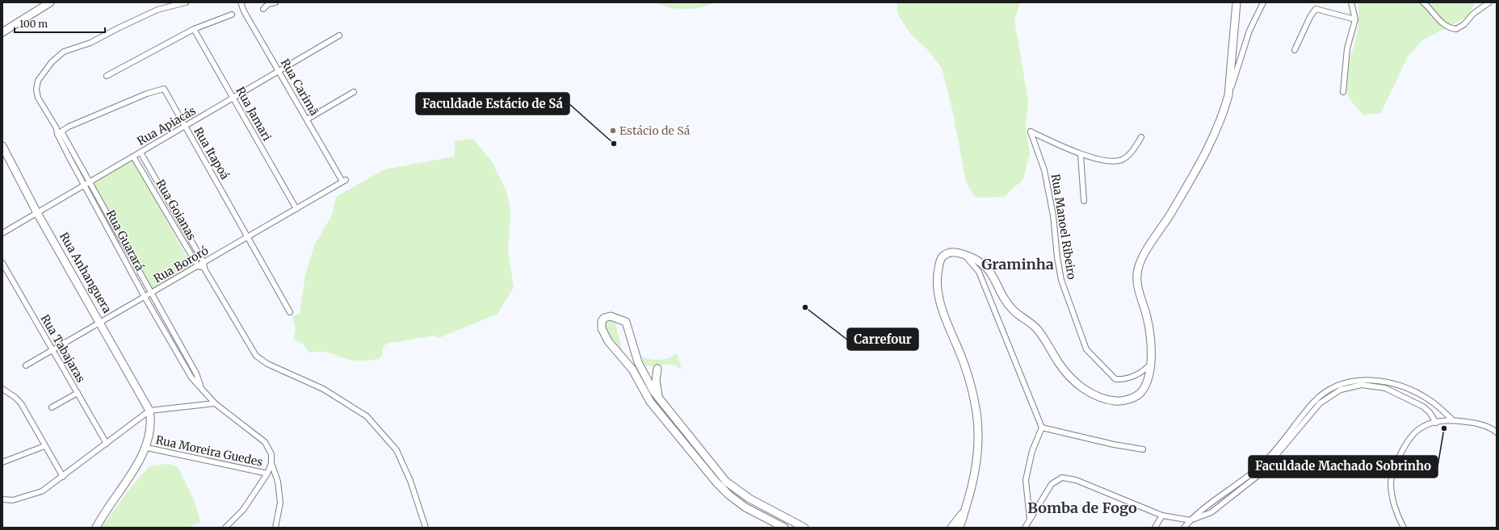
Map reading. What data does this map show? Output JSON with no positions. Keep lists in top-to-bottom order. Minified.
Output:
{"streets":{"street":["Rua Carimã","Rua Jamari","Rua Apiacás","Rua Itapoá","Rua Goianas","Rua Manoel Ribeiro","Rua Guarará","Rua Bororó","Rua Anhanguera","Rua Tabajaras","Rua Moreira Guedes"]},"crossings":[["Rua Carimã","Rua Apiacás"],["Rua Carimã","Rua Bororó"],["Rua Jamari","Rua Apiacás"],["Rua Jamari","Rua Bororó"],["Rua Apiacás","Rua Itapoá"],["Rua Apiacás","Rua Goianas"],["Rua Apiacás","Rua Guarará"],["Rua Apiacás","Rua Anhanguera"],["Rua Itapoá","Rua Guarará"],["Rua Itapoá","Rua Bororó"],["Rua Goianas","Rua Bororó"],["Rua Guarará","Rua Bororó"],["Rua Bororó","Rua Anhanguera"],["Rua Bororó","Rua Tabajaras"]],"districts":["Graminha","Bomba de Fogo"],"places":["Estácio de Sá","Faculdade Estácio de Sá","Carrefour","Faculdade Machado Sobrinho"],"scale_bar":"100 m"}
